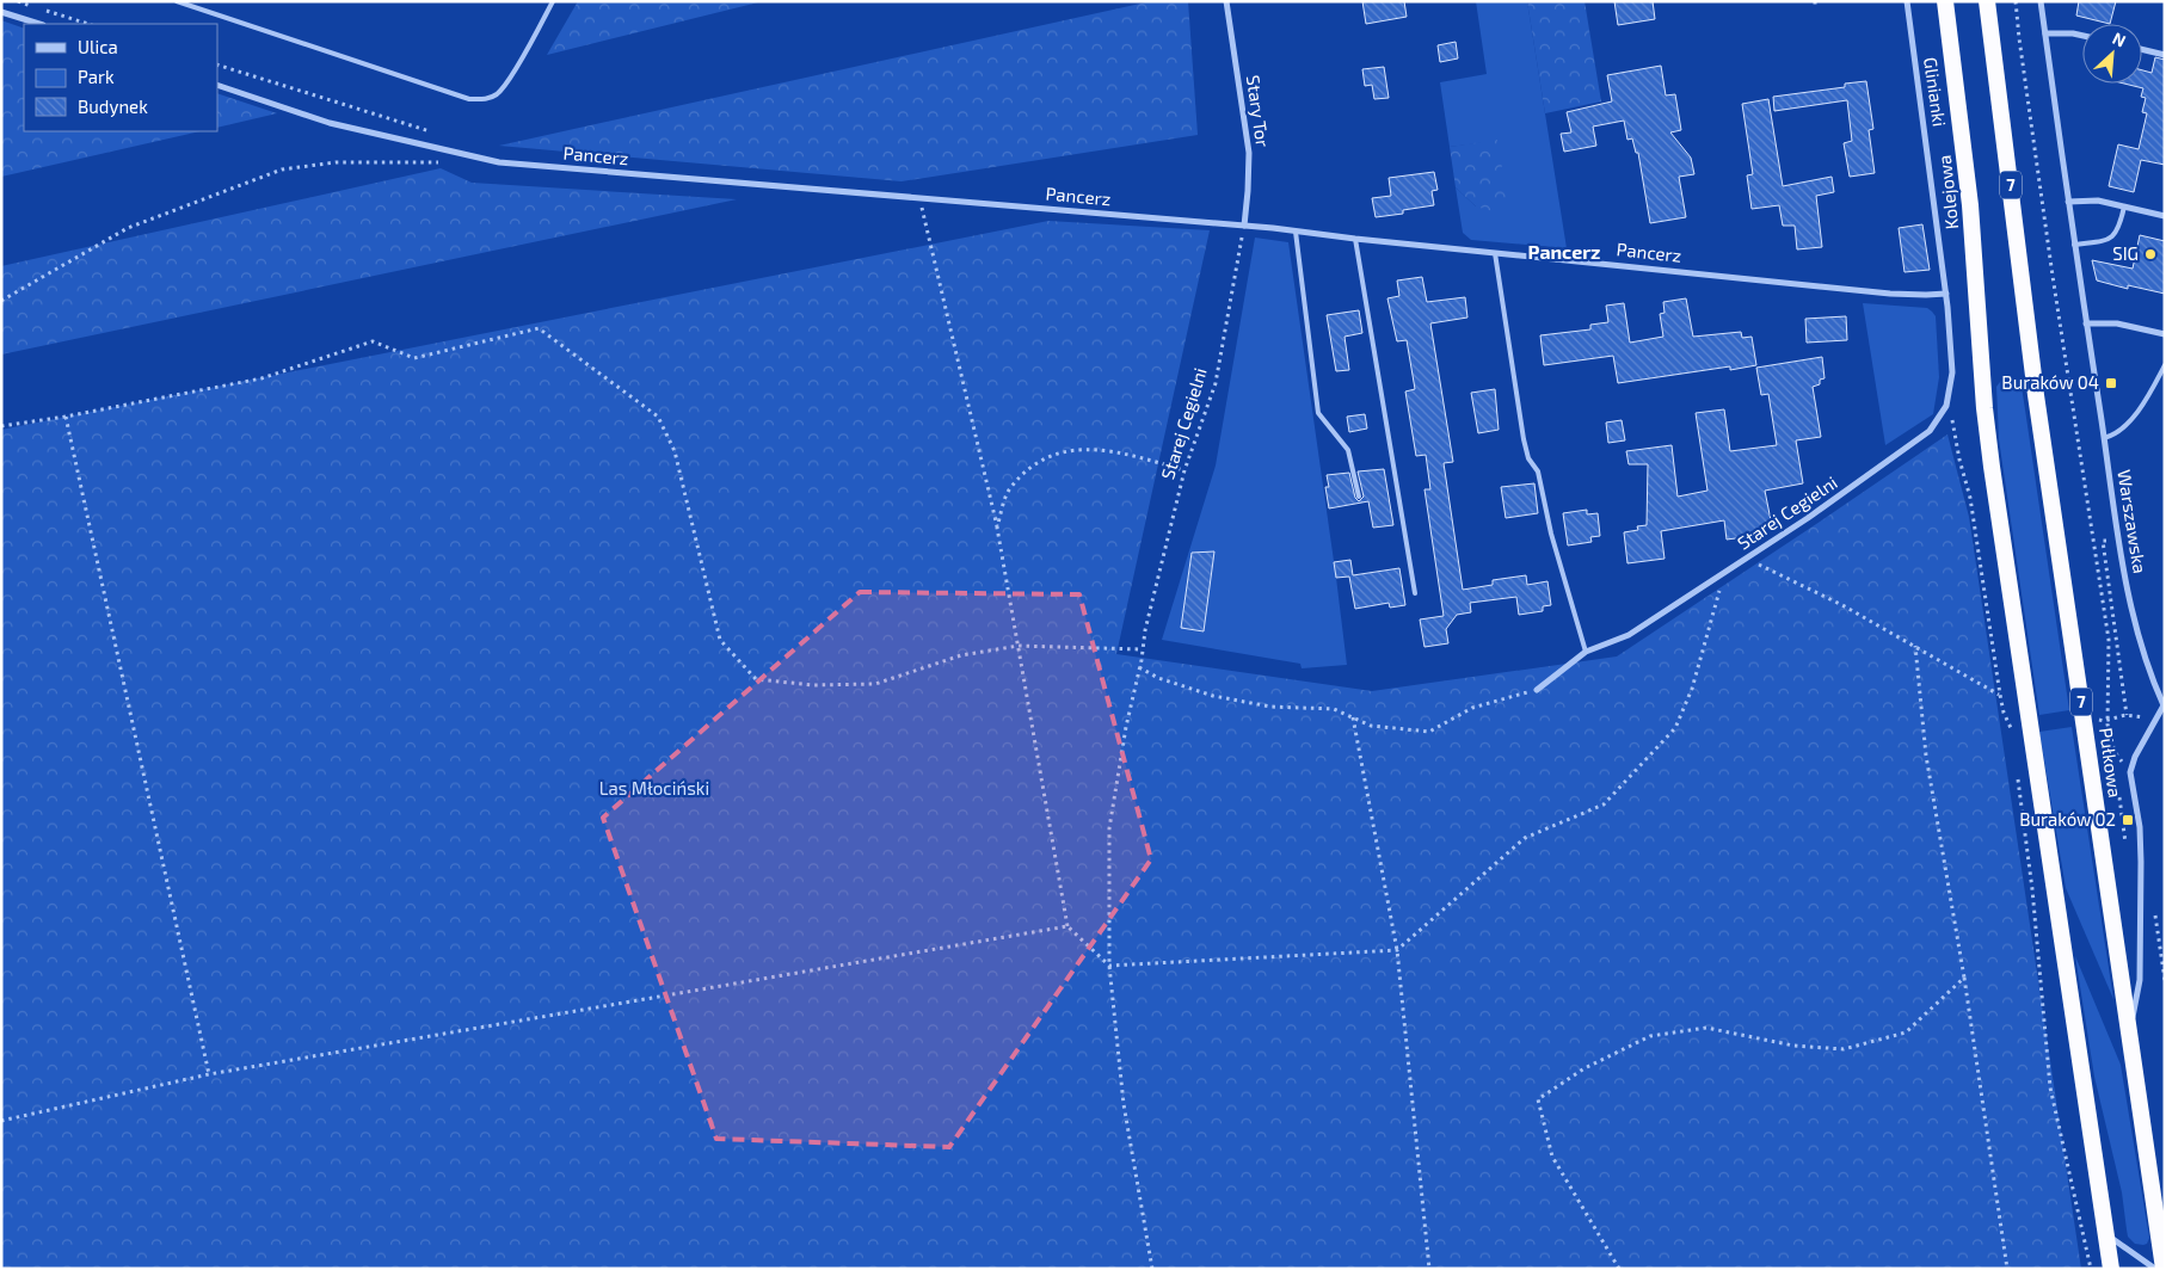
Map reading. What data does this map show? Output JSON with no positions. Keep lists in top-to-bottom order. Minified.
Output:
{"streets":{"highway":["7","Kolejowa","Pułkowa"],"street":["Glinianki","Stary Tor","Pancerz","Starej Cegielni","Warszawska"]},"crossings":[["Glinianki","Pancerz"],["Glinianki","Starej Cegielni"],["Stary Tor","Pancerz"],["Stary Tor","Starej Cegielni"],["Pancerz","Starej Cegielni"],["Warszawska","Pułkowa"]],"districts":["Pancerz"],"parks":["Las Młociński"],"places":{"other":["SIG"],"transit":["Buraków 04","Buraków 02"]},"legend":["Ulica","Park","Budynek"],"north":"top right"}
